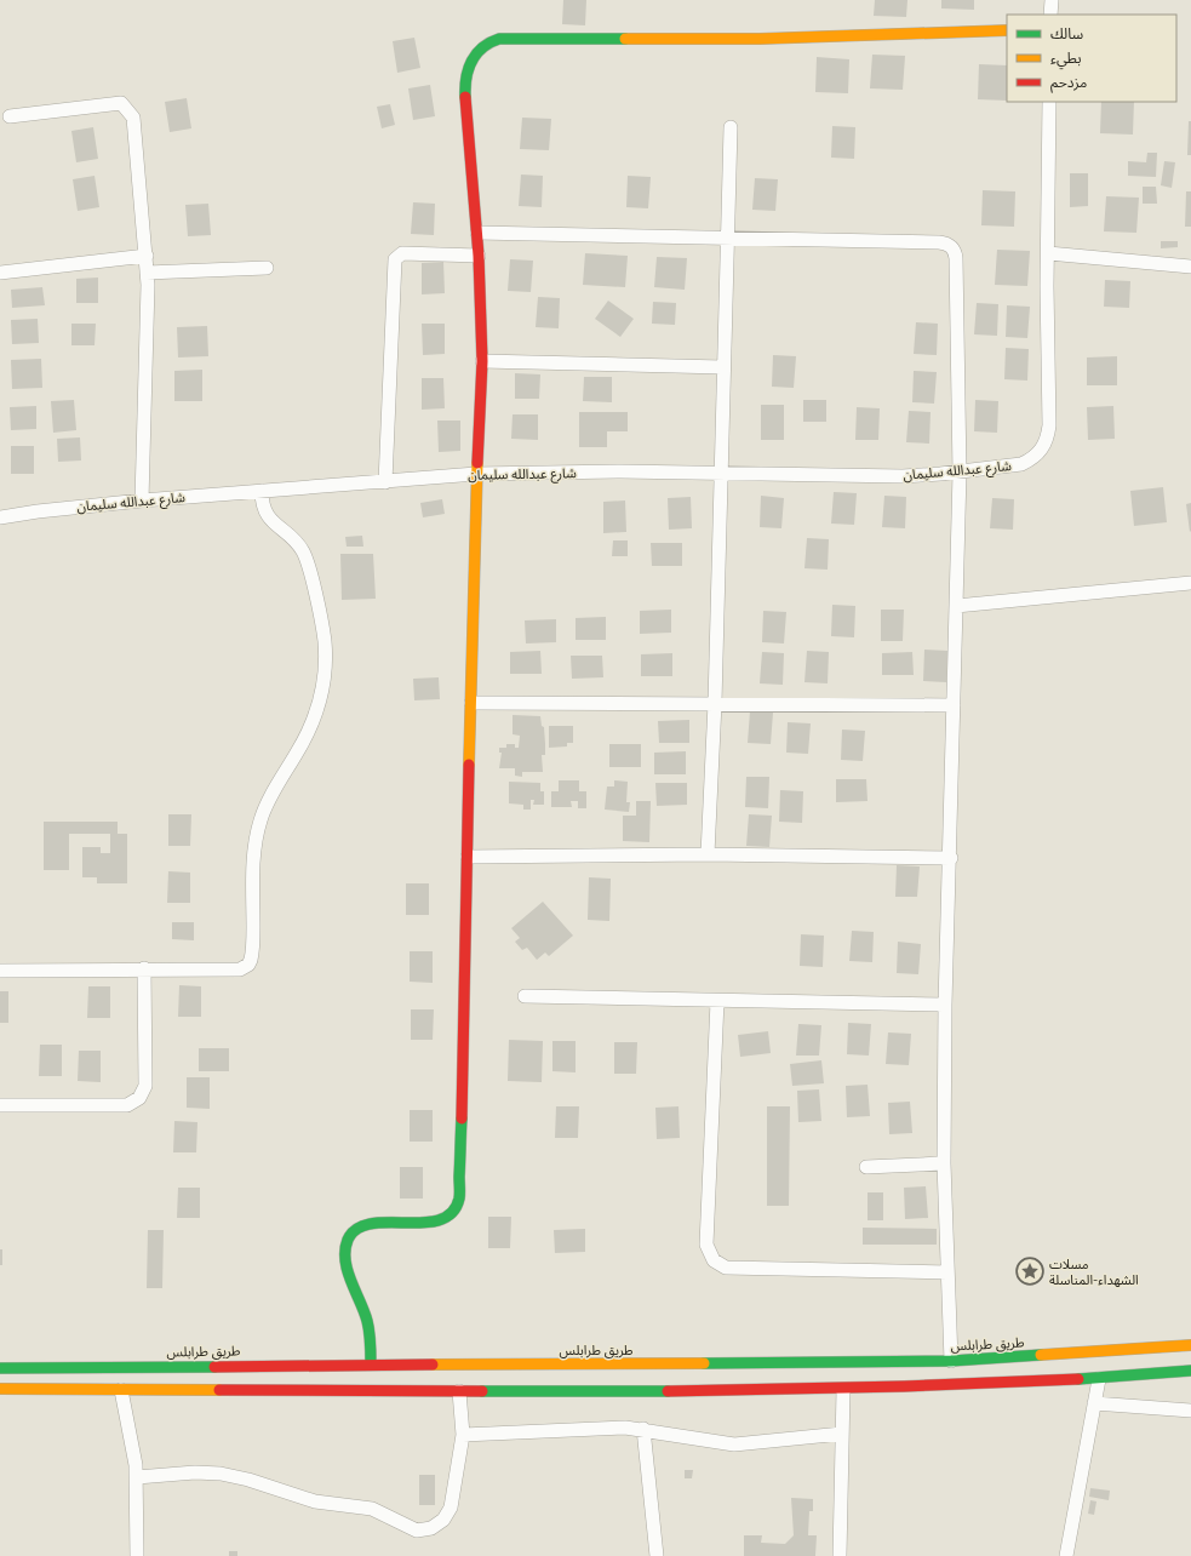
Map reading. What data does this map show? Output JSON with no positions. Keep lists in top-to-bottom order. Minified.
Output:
{"streets":{"main road":["طريق طرابلس"],"street":["شارع عبدالله سليمان"]},"places":{"place":["مسلات الشهداء-المناسلة"]},"legend":["سالك","بطيء","مزدحم"]}
